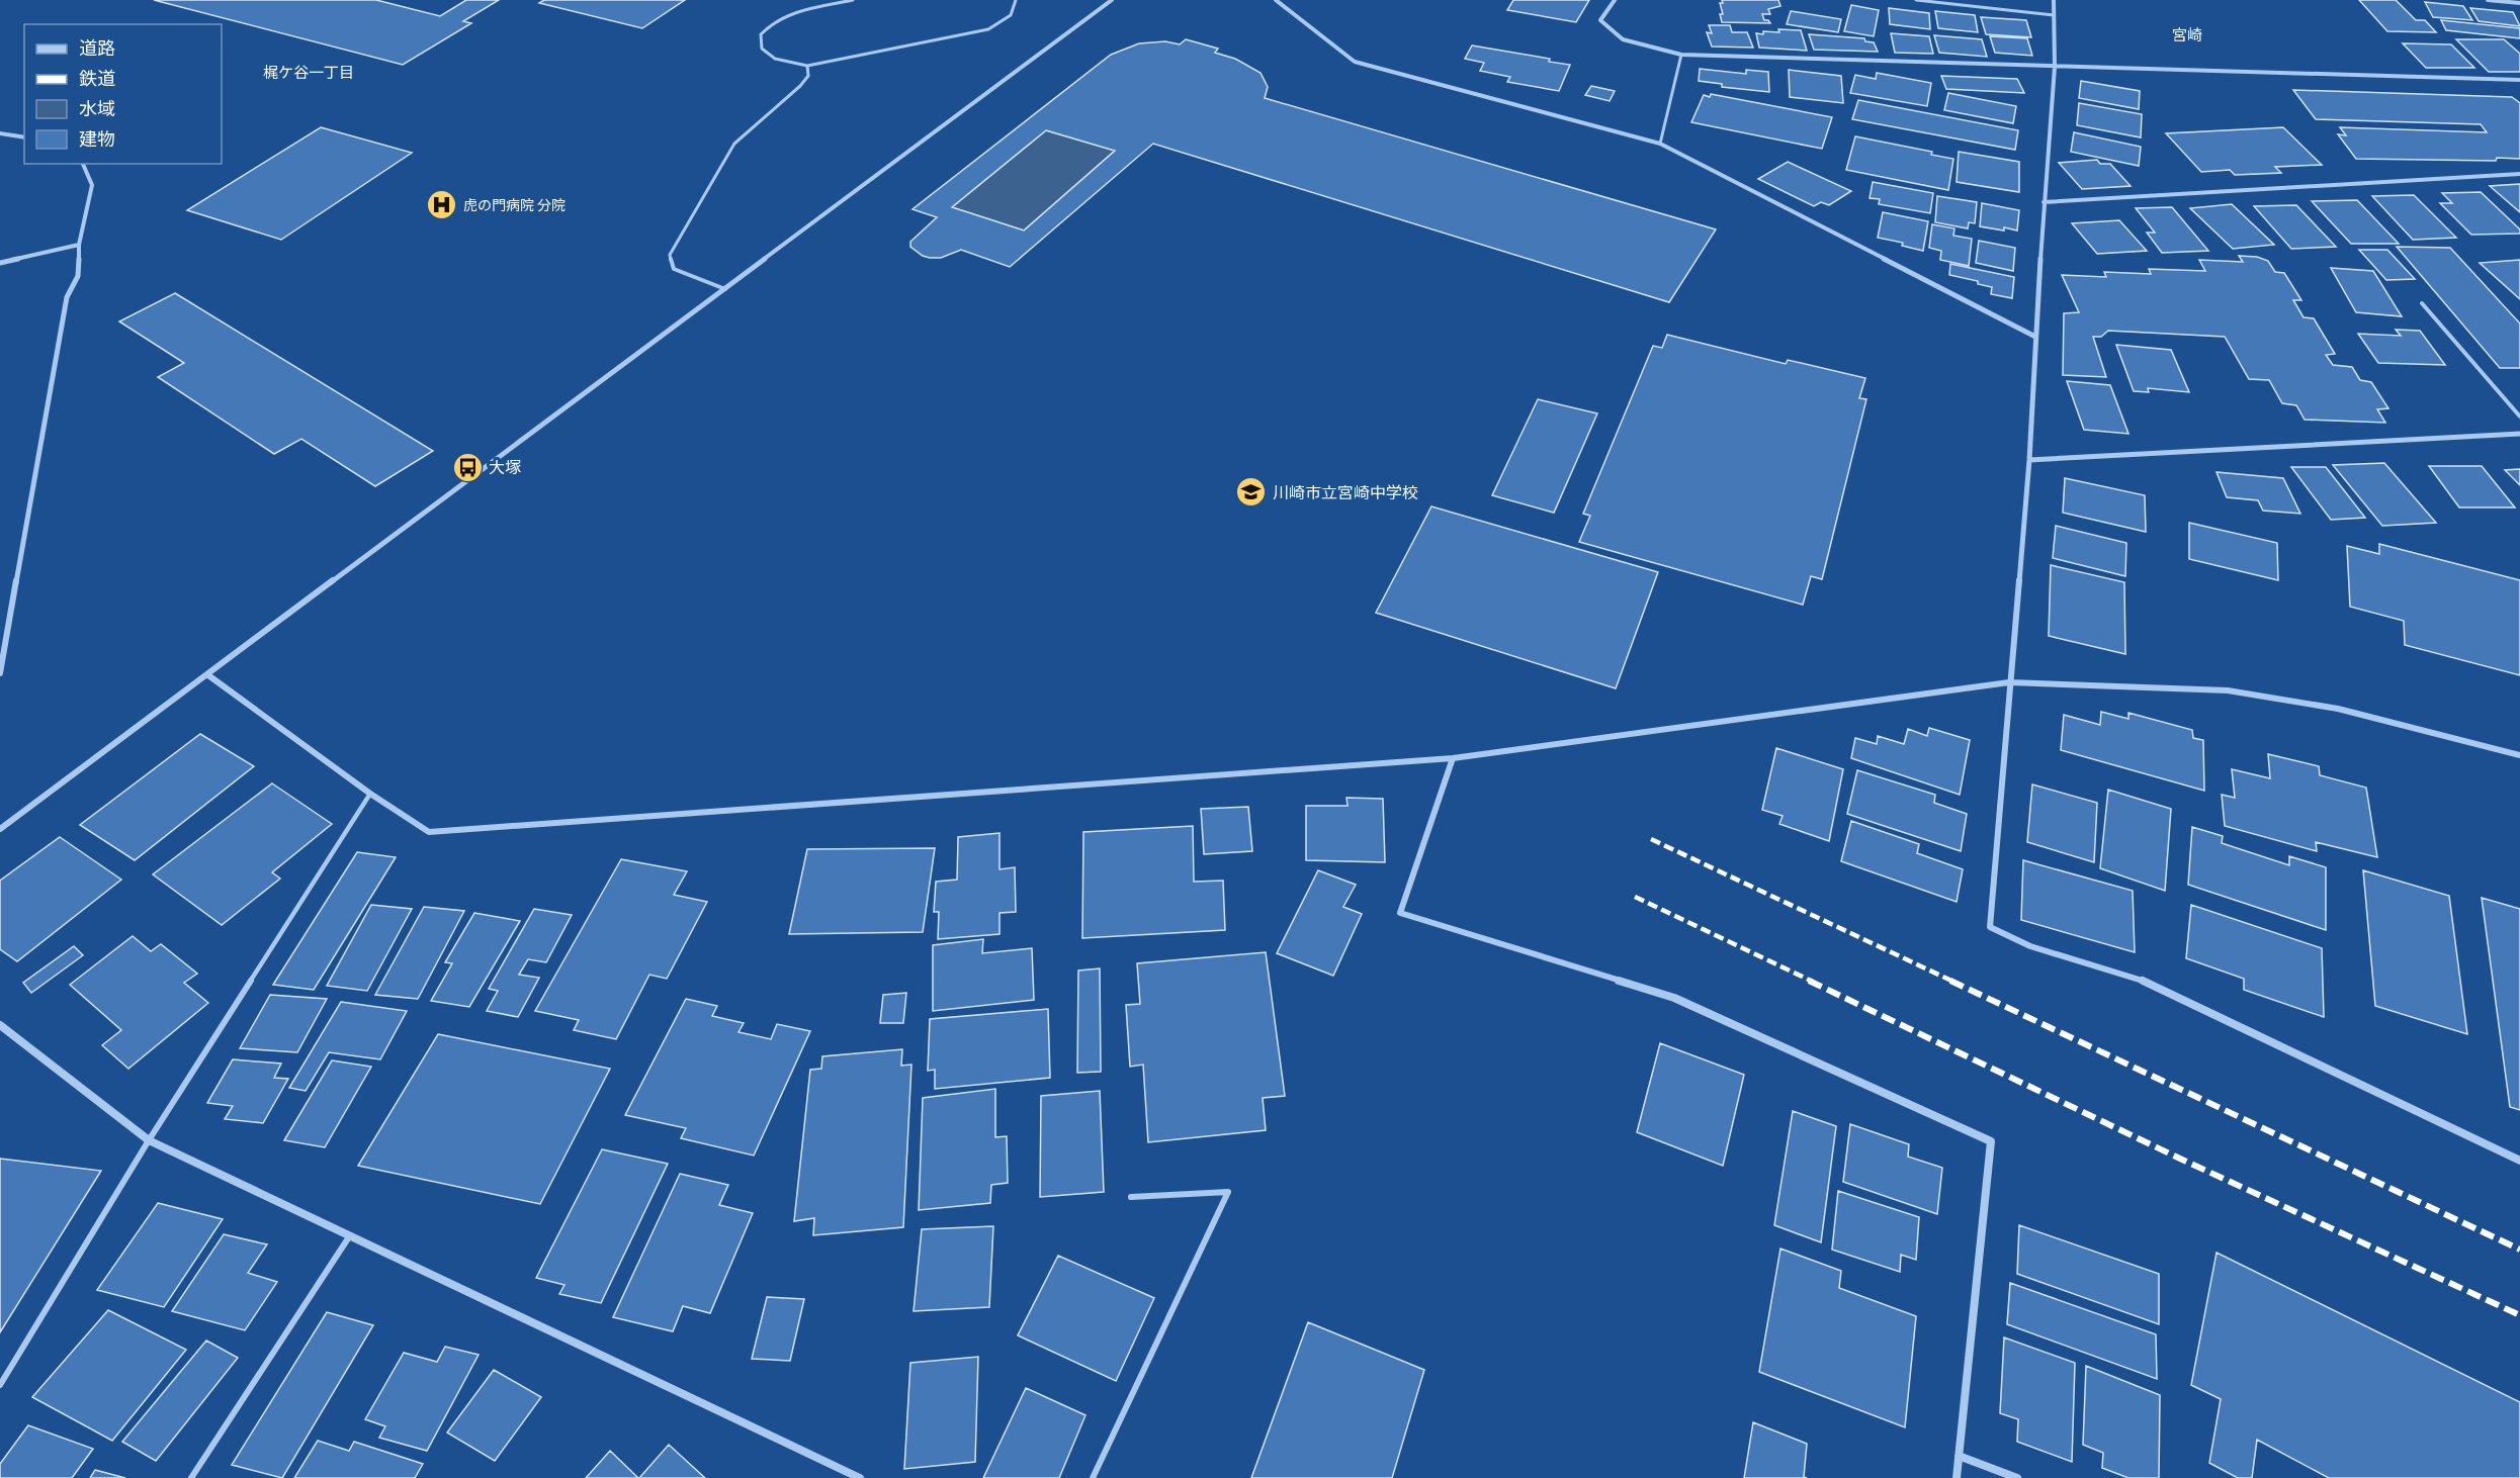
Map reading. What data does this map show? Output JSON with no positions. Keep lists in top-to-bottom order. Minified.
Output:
{"districts":["宮崎","梶ケ谷一丁目"],"places":{"hospital":["虎の門病院 分院"],"bus stop":["大塚"],"school or university":["川崎市立宮崎中学校"]},"legend":["道路","鉄道","水域","建物"]}
